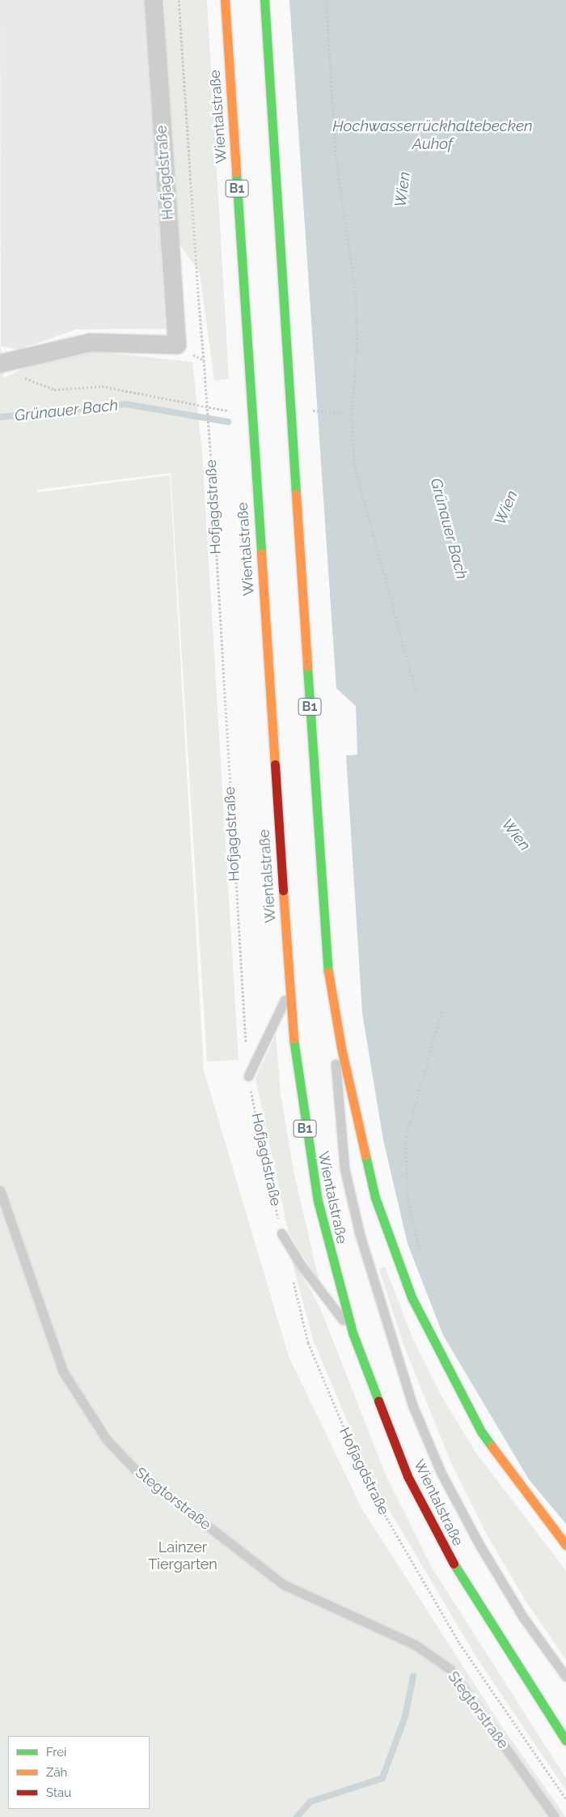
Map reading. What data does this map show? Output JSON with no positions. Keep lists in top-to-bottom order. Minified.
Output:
{"streets":{"main road":["Wientalstraße","B1"],"street":["Hofjagdstraße"],"lane":["Stegtorstraße"]},"water":["Hochwasserrückhaltebecken Auhof","Wien","Grünauer Bach"],"parks":["Lainzer Tiergarten"],"legend":["Frei","Zäh","Stau"]}
